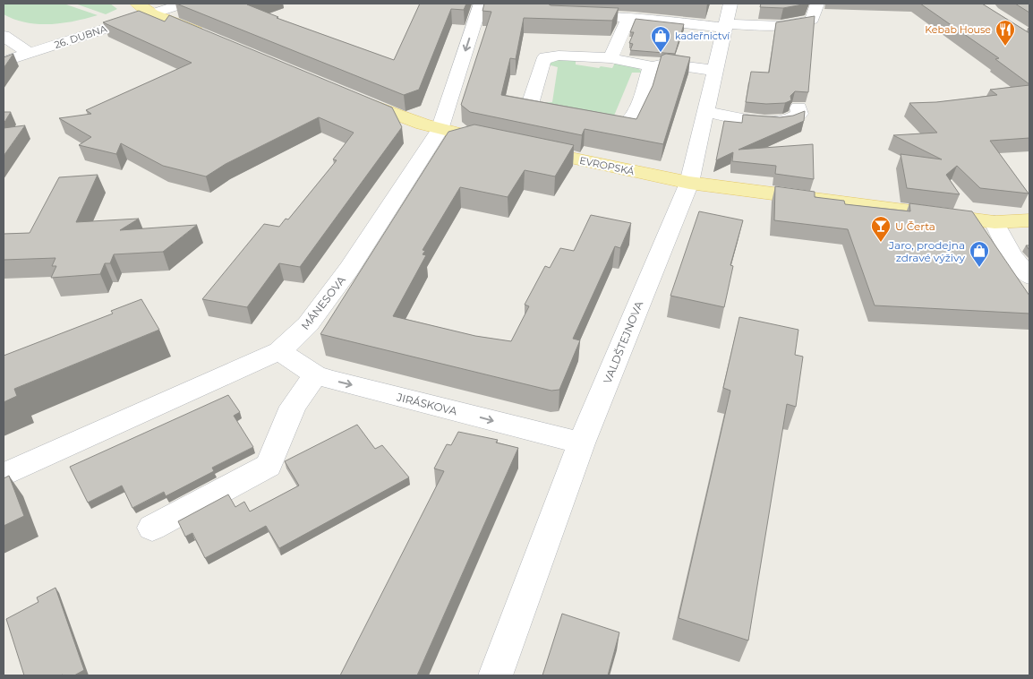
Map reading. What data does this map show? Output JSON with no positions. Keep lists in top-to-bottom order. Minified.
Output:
{"streets":{"main road":["EVROPSKÁ"],"street":["26. DUBNA","MÁNESOVA","VALDŠTEJNOVA","JIRÁSKOVA"]},"crossings":[["EVROPSKÁ","MÁNESOVA"],["EVROPSKÁ","VALDŠTEJNOVA"],["MÁNESOVA","JIRÁSKOVA"],["VALDŠTEJNOVA","JIRÁSKOVA"]],"one_way":["JIRÁSKOVA"],"places":{"restaurant":["Kebab House"],"shop":["kadeřnictví","Jaro, prodejna zdravé výživy"],"bar":["U Čerta"]}}
